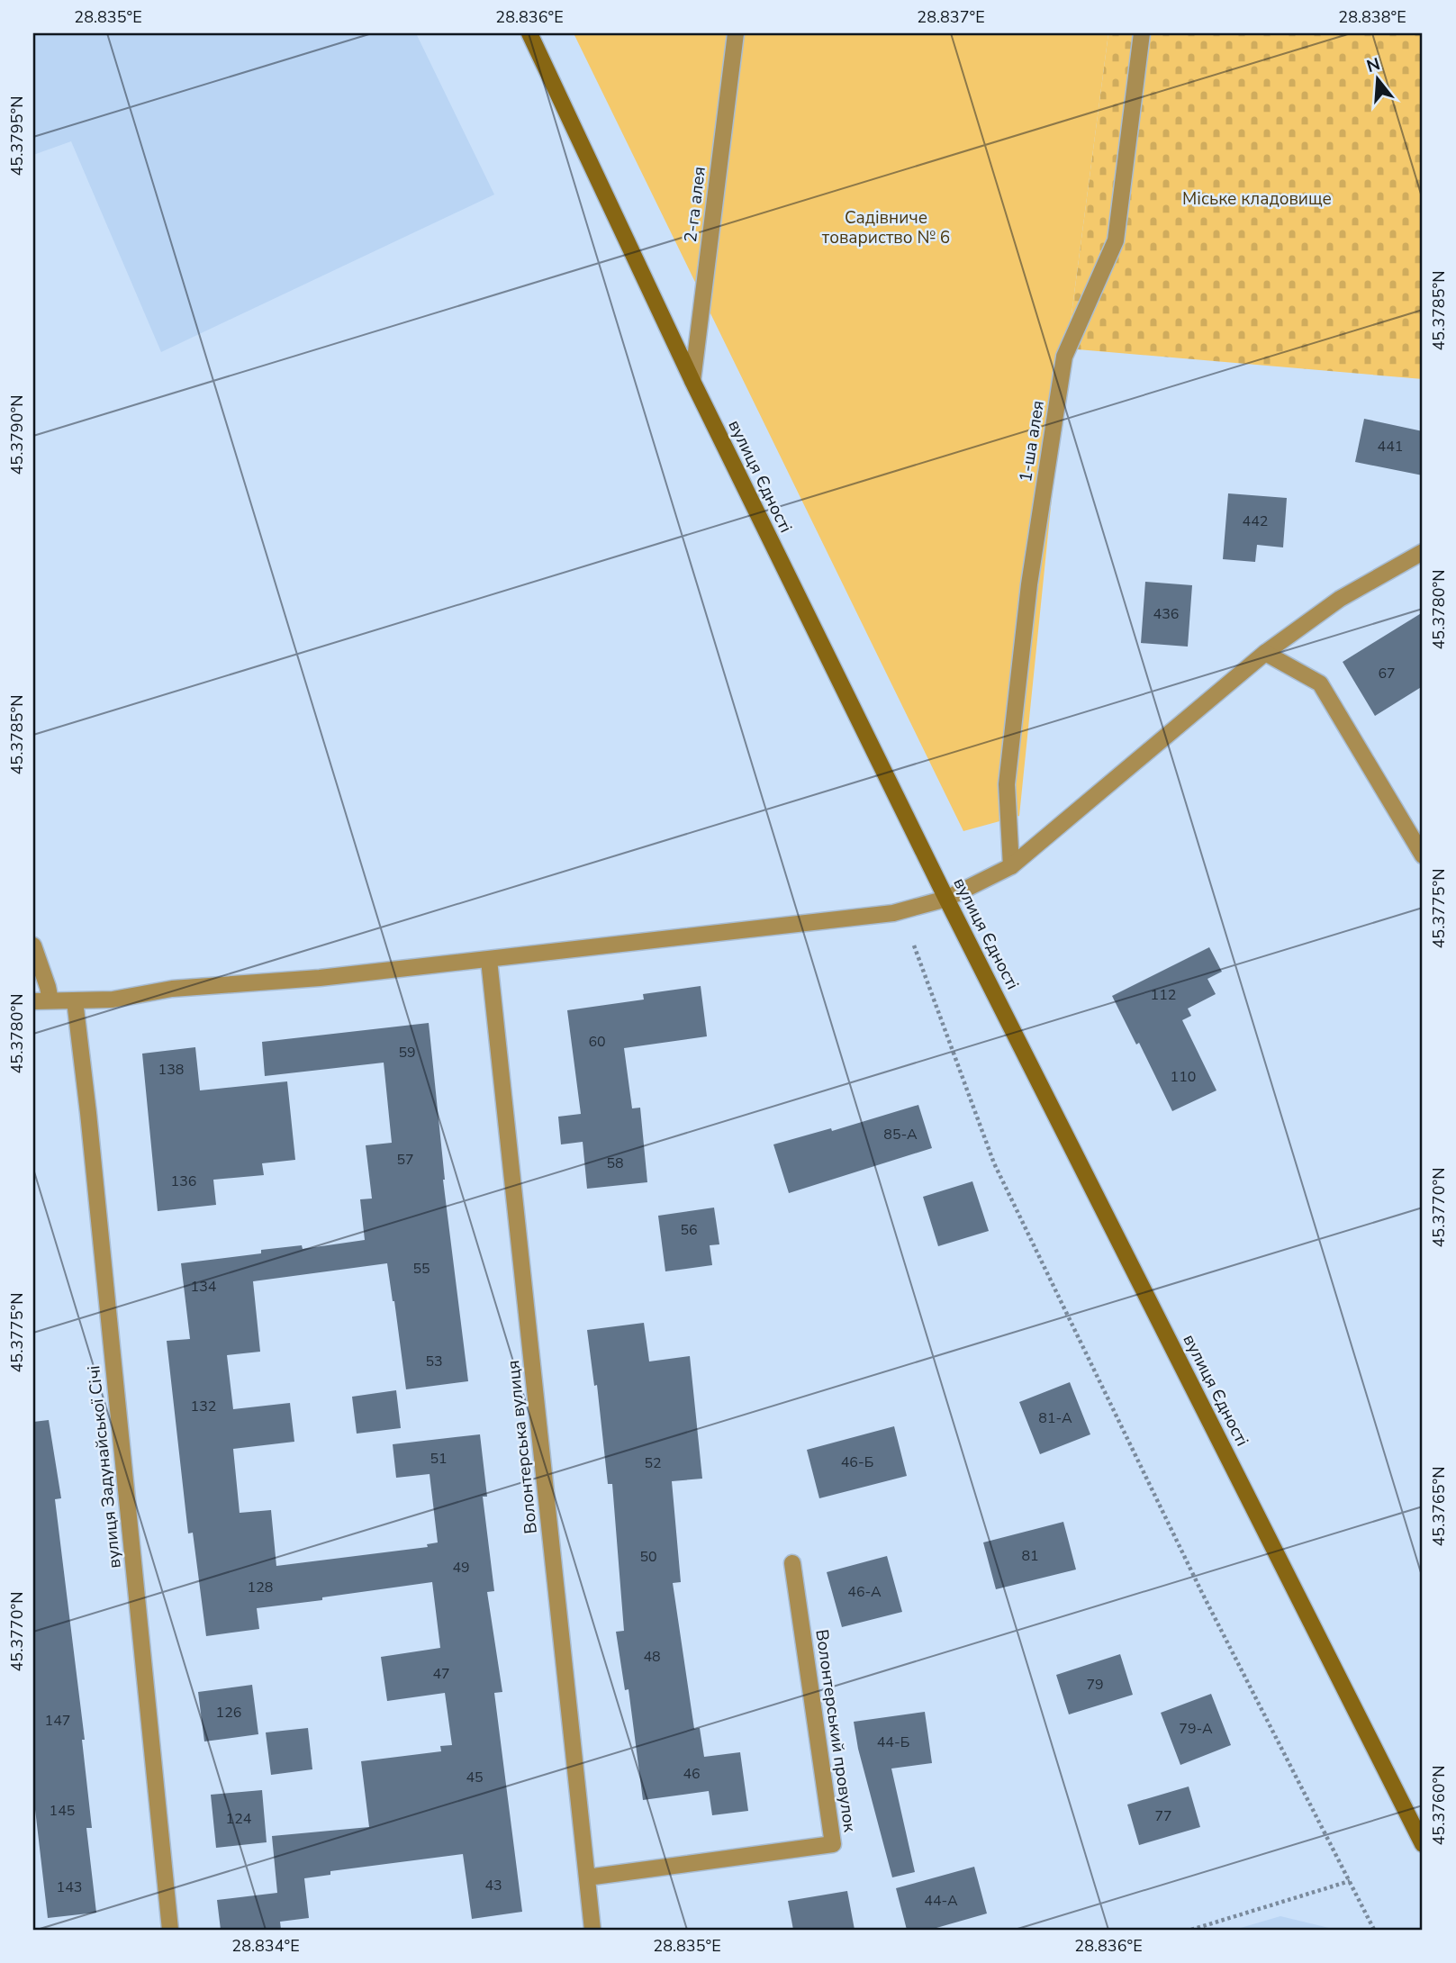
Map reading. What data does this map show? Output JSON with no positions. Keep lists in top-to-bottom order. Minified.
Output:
{"streets":{"main road":["вулиця Єдності"],"street":["2-га алея","1-ша алея","Волонтерська вулиця","вулиця Задунайської Січі","Волонтерський провулок"]},"crossings":[["2-га алея","вулиця Єдності"],["Волонтерська вулиця","Волонтерський провулок"]],"parks":["Міське кладовище","Садівниче товариство № 6"],"house_numbers":["441","442","436","67","112","60","59","138","110","85-А","57","58","136","56","55","134","53","132","81-А","51","46-Б","52","81","50","49","128","46-А","48","47","79","126","147","79-А","44-Б","46","45","145","77","124","43","143","44-А"],"north":"top","coordinates":["28.835°E","28.836°E","28.837°E","28.838°E","45.3795°N","45.3785°N","45.3790°N","45.3780°N","45.3775°N","45.3770°N","45.3765°N","45.3760°N","28.834°E"]}
